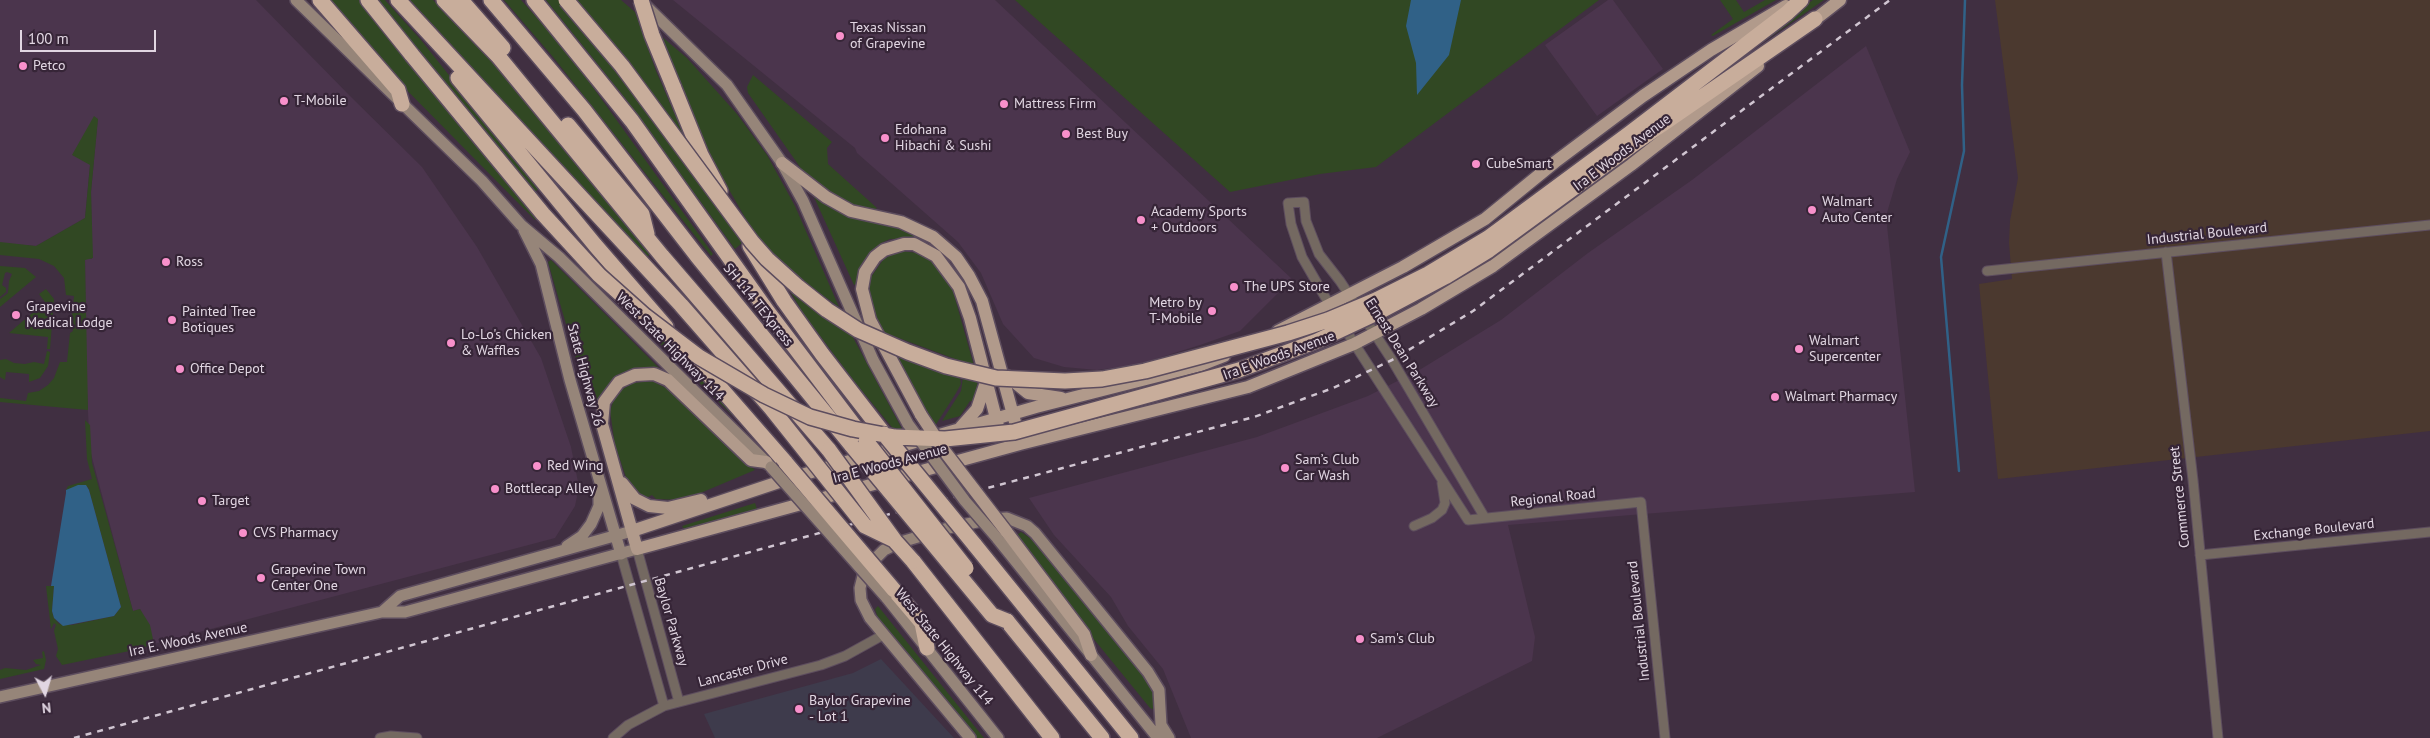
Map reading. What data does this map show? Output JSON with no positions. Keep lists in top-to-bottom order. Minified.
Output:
{"streets":{"highway":["SH 114 TEXpress"],"main road":["Ira E Woods Avenue","West State Highway 114","State Highway 26","Ira E. Woods Avenue"],"street":["Industrial Boulevard","Ernest Dean Parkway","Commerce Street","Regional Road","Exchange Boulevard","Baylor Parkway","Lancaster Drive"]},"crossings":[["Ira E Woods Avenue","Ernest Dean Parkway"],["Ira E Woods Avenue","Baylor Parkway"],["Ira E Woods Avenue","Ira E. Woods Avenue"],["Industrial Boulevard","Commerce Street"],["Industrial Boulevard","Regional Road"],["West State Highway 114","State Highway 26"],["Ernest Dean Parkway","Regional Road"],["State Highway 26","Baylor Parkway"],["State Highway 26","Ira E. Woods Avenue"],["Commerce Street","Exchange Boulevard"],["Baylor Parkway","Ira E. Woods Avenue"],["Baylor Parkway","Lancaster Drive"]],"places":["Texas Nissan of Grapevine","Petco","T-Mobile","Mattress Firm","Best Buy","Edohana Hibachi & Sushi","CubeSmart","Walmart Auto Center","Academy Sports + Outdoors","Ross","The UPS Store","Metro by T-Mobile","Grapevine Medical Lodge","Painted Tree Botiques","Lo-Lo's Chicken & Waffles","Walmart Supercenter","Office Depot","Walmart Pharmacy","Red Wing","Sam’s Club Car Wash","Bottlecap Alley","Target","CVS Pharmacy","Grapevine Town Center One","Sam's Club","Baylor Grapevine - Lot 1"],"scale_bar":"100 m","north":"bottom"}
